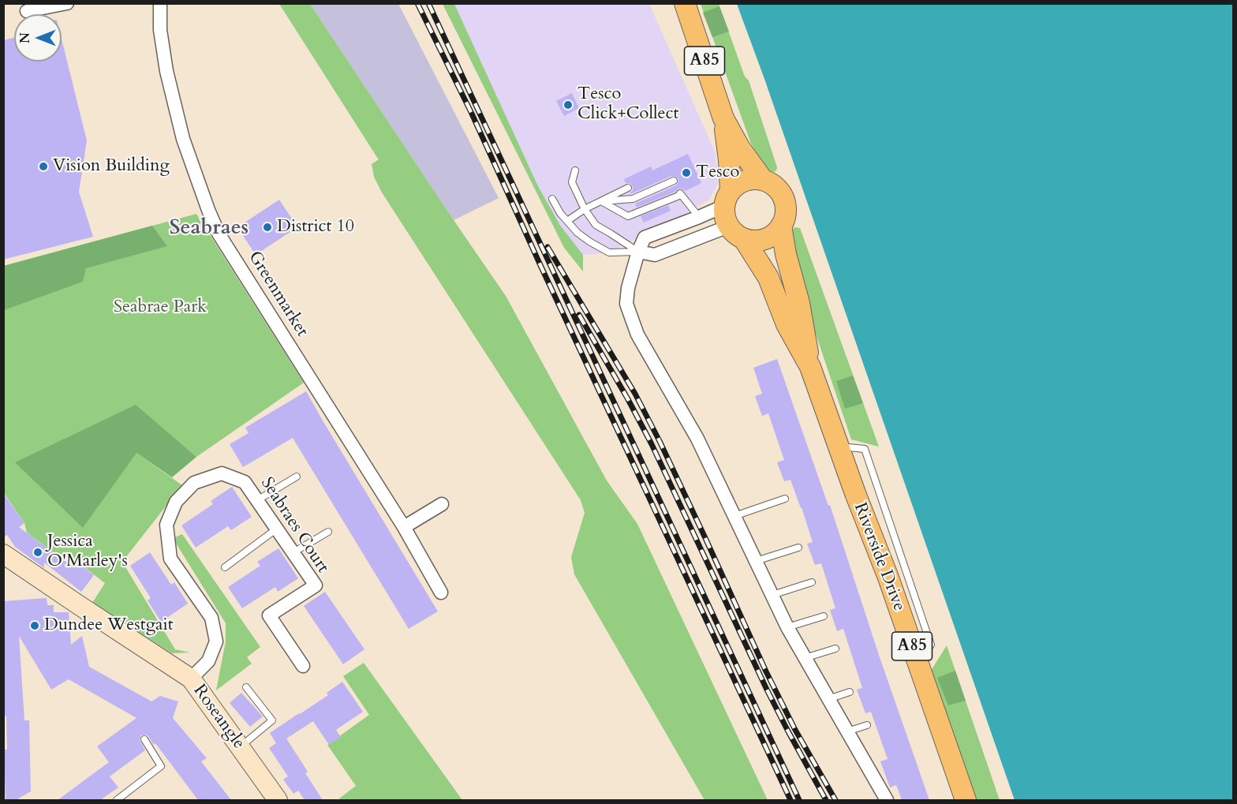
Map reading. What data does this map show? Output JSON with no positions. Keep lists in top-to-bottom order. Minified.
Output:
{"streets":{"main road":["A85","Riverside Drive"],"street":["Greenmarket","Seabraes Court","Roseangle"]},"crossings":[["Seabraes Court","Roseangle"]],"districts":["Seabraes"],"parks":["Seabrae Park"],"places":["Tesco Click+Collect","Vision Building","Tesco","District 10","Jessica O'Marley's","Dundee Westgait"],"north":"left"}
